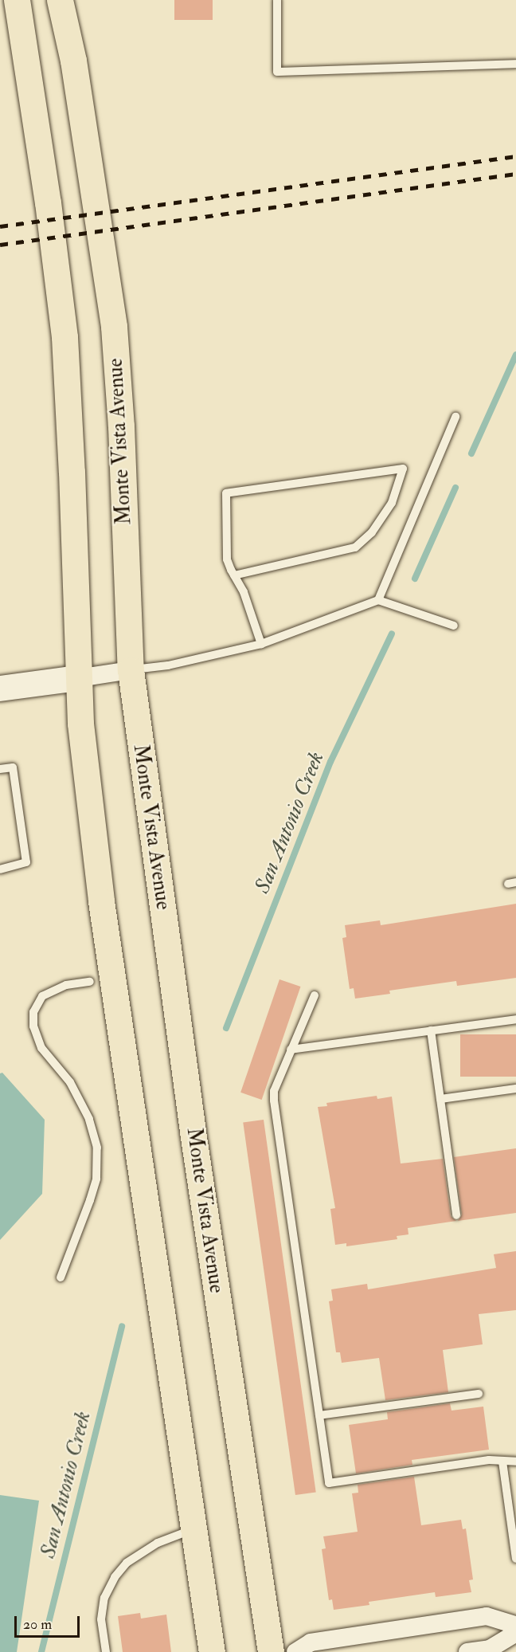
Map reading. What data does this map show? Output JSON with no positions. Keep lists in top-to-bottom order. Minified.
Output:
{"streets":{"main road":["Monte Vista Avenue"]},"water":["San Antonio Creek"],"scale_bar":"20 m"}
